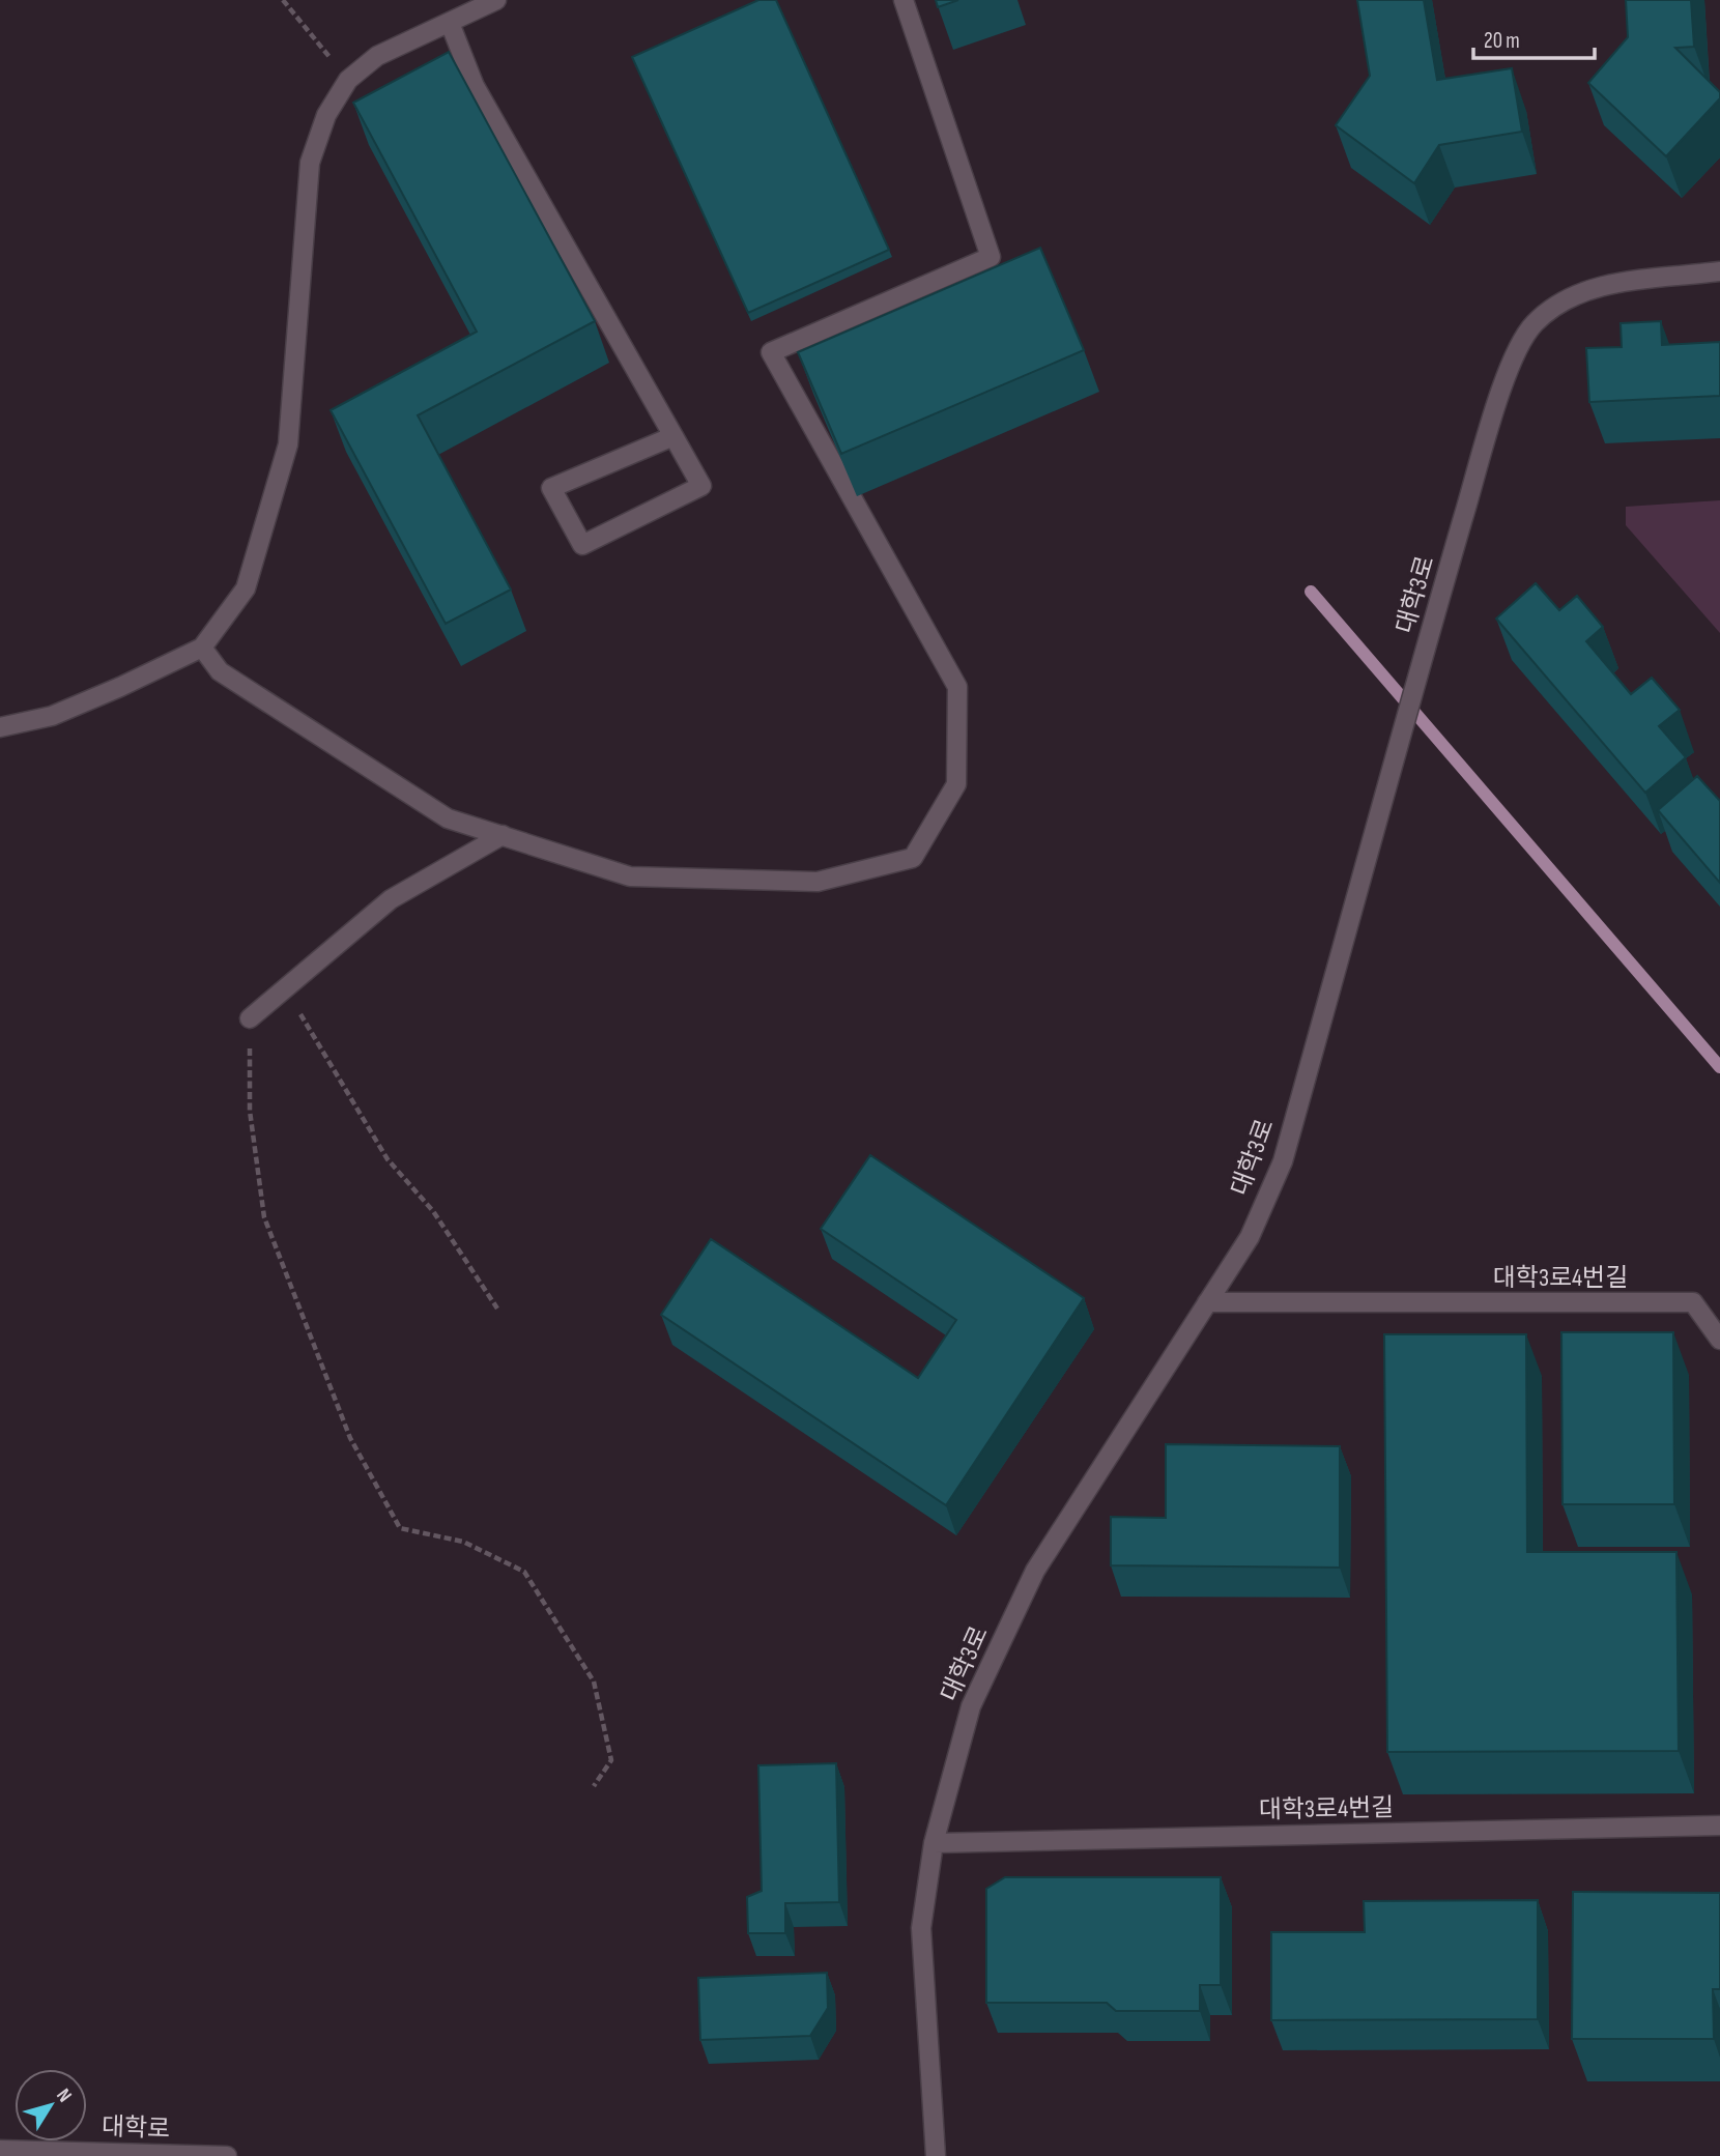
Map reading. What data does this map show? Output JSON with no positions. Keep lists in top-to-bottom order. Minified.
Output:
{"streets":{"street":["대학3로","대학3로4번길","대학로"]},"crossings":[["대학3로","대학3로4번길"]],"scale_bar":"20 m","north":"top right"}
